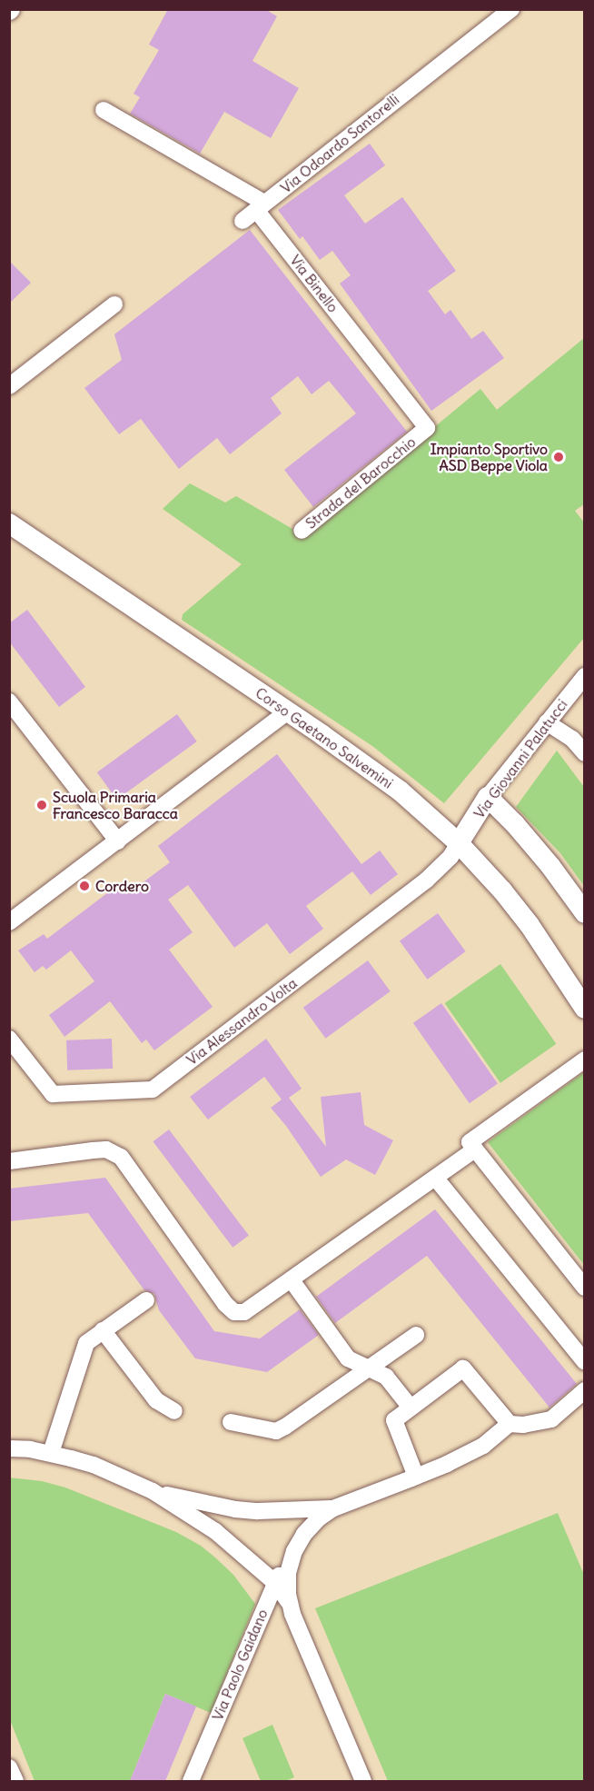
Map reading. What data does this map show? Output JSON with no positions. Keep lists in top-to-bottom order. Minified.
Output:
{"streets":{"street":["Via Odoardo Santorelli","Via Binello","Strada del Barocchio","Corso Gaetano Salvemini","Via Giovanni Palatucci","Via Alessandro Volta","Via Paolo Gaidano"]},"crossings":[["Via Odoardo Santorelli","Via Binello"],["Via Binello","Strada del Barocchio"],["Corso Gaetano Salvemini","Via Giovanni Palatucci"],["Corso Gaetano Salvemini","Via Alessandro Volta"],["Via Giovanni Palatucci","Via Alessandro Volta"]],"places":["Impianto Sportivo ASD Beppe Viola","Scuola Primaria Francesco Baracca","Cordero"]}
